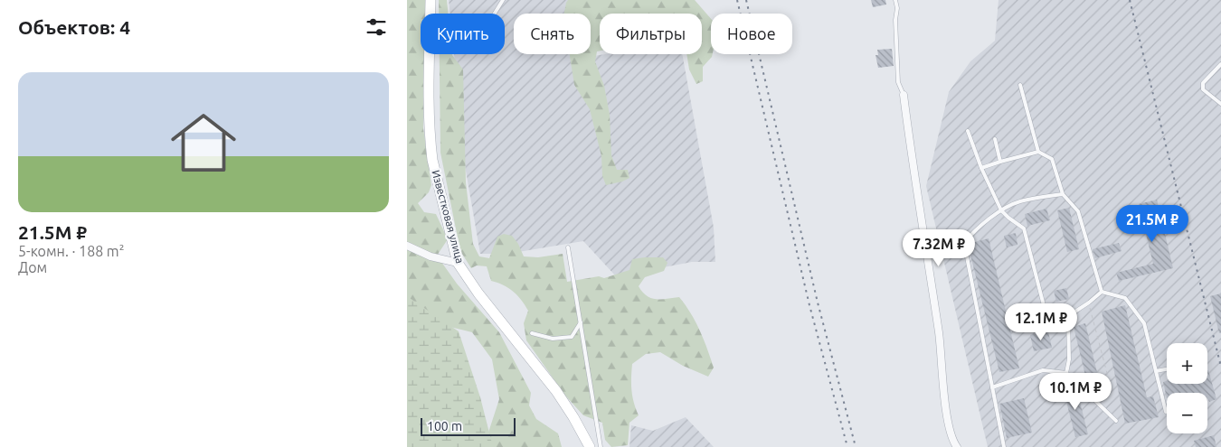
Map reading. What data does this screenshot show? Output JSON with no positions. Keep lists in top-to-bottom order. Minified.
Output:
{"streets":{"main road":["Известковая улица"]},"scale_bar":"100 m","page":{"heading":"Объектов: 4","chip":["Купить","Снять","Фильтры","Новое"],"list":[{"name":"21.5M ₽","note":"5-комн. · 188 m² · Дом"}],"price":["21.5M ₽","7.32M ₽","12.1M ₽","10.1M ₽"],"map_buttons":["+","−"],"scale":"100 m"}}
